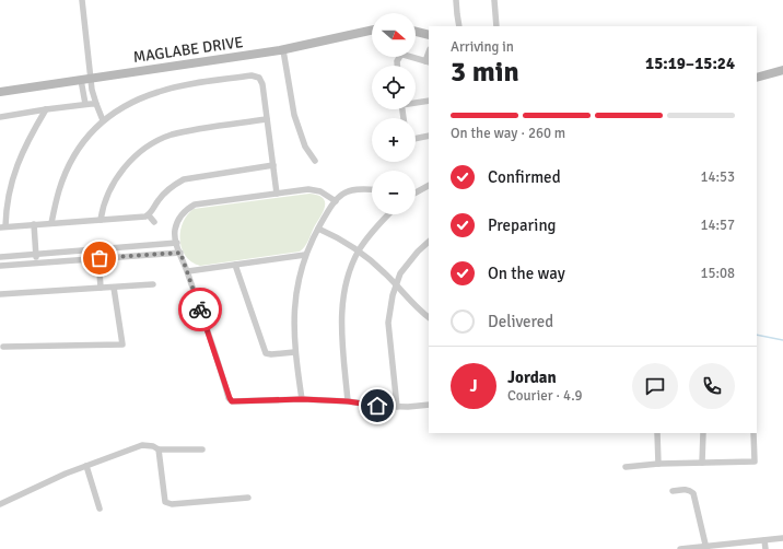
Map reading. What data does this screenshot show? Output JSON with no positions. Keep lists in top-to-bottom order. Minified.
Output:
{"streets":{"main road":["MAGLABE DRIVE"]},"north":"right","page":{"map_buttons":["+","−"],"heading":["3 min","Arriving in","15:19–15:24"],"panel":["Jordan","Courier · 4.9"],"bar":"On the way · 260 m","list":[["Confirmed","14:53"],["Preparing","14:57"],["On the way","15:08"],"Delivered"],"round":"J"}}
